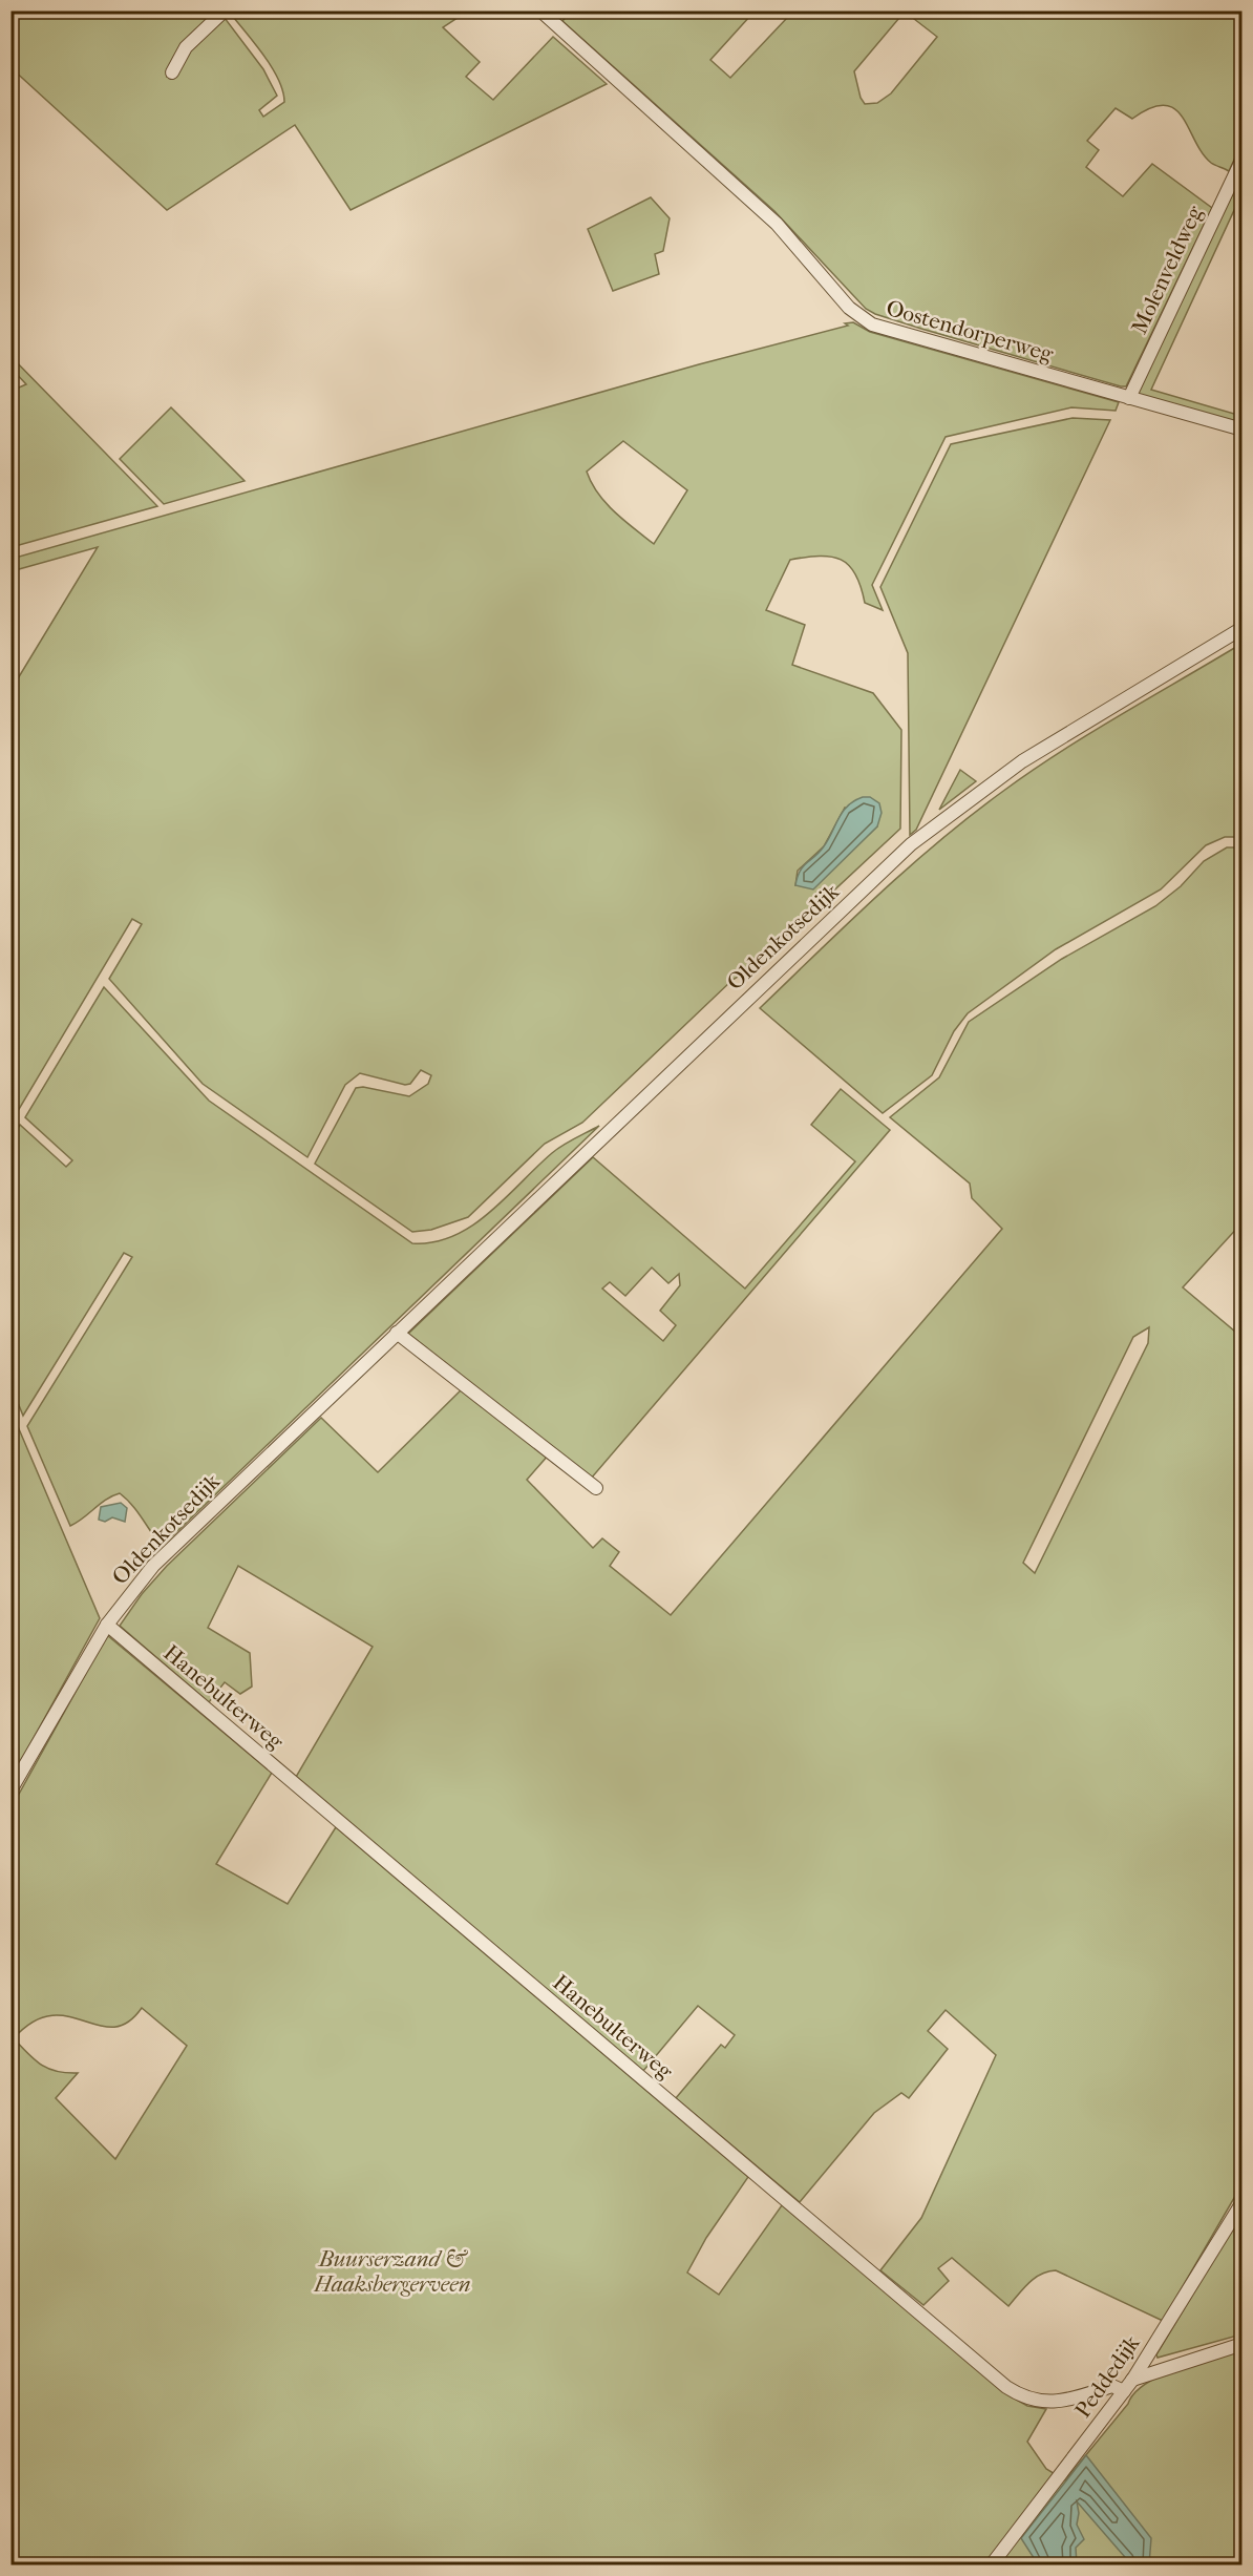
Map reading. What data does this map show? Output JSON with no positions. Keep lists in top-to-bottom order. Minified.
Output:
{"streets":{"street":["Molenveldweg","Oostendorperweg","Oldenkotsedijk","Hanebulterweg","Peddedijk"]},"crossings":[["Molenveldweg","Oostendorperweg"],["Oldenkotsedijk","Hanebulterweg"],["Hanebulterweg","Peddedijk"]],"parks":["Buurserzand & Haaksbergerveen"]}
